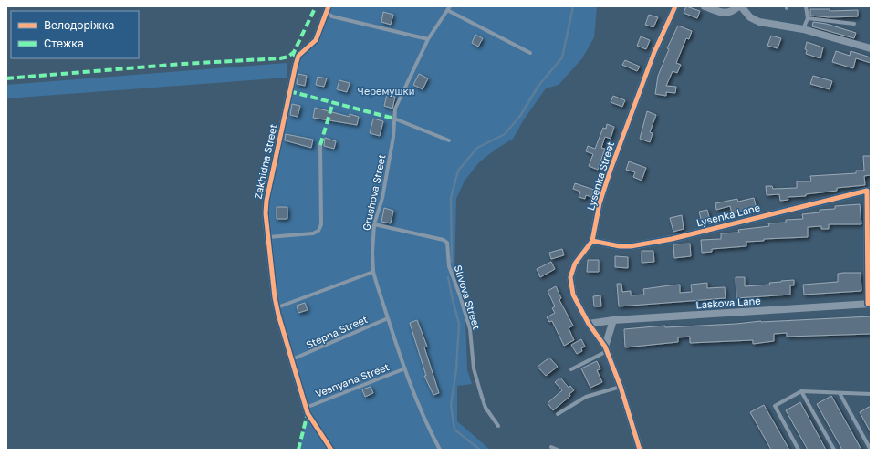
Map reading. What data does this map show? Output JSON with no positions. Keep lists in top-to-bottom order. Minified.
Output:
{"streets":{"street":["Zakhidna Street","Lysenka Street","Lysenka Lane","Laskova Lane"],"lane":["Grushova Street","Slivova Street","Stepna Street","Vesnyana Street"]},"crossings":[["Zakhidna Street","Stepna Street"],["Zakhidna Street","Vesnyana Street"],["Lysenka Street","Lysenka Lane"],["Lysenka Street","Laskova Lane"],["Grushova Street","Slivova Street"],["Grushova Street","Stepna Street"],["Grushova Street","Vesnyana Street"],["Lysenka Lane","Laskova Lane"]],"parks":["Черемушки"],"legend":["Велодоріжка","Стежка"]}
